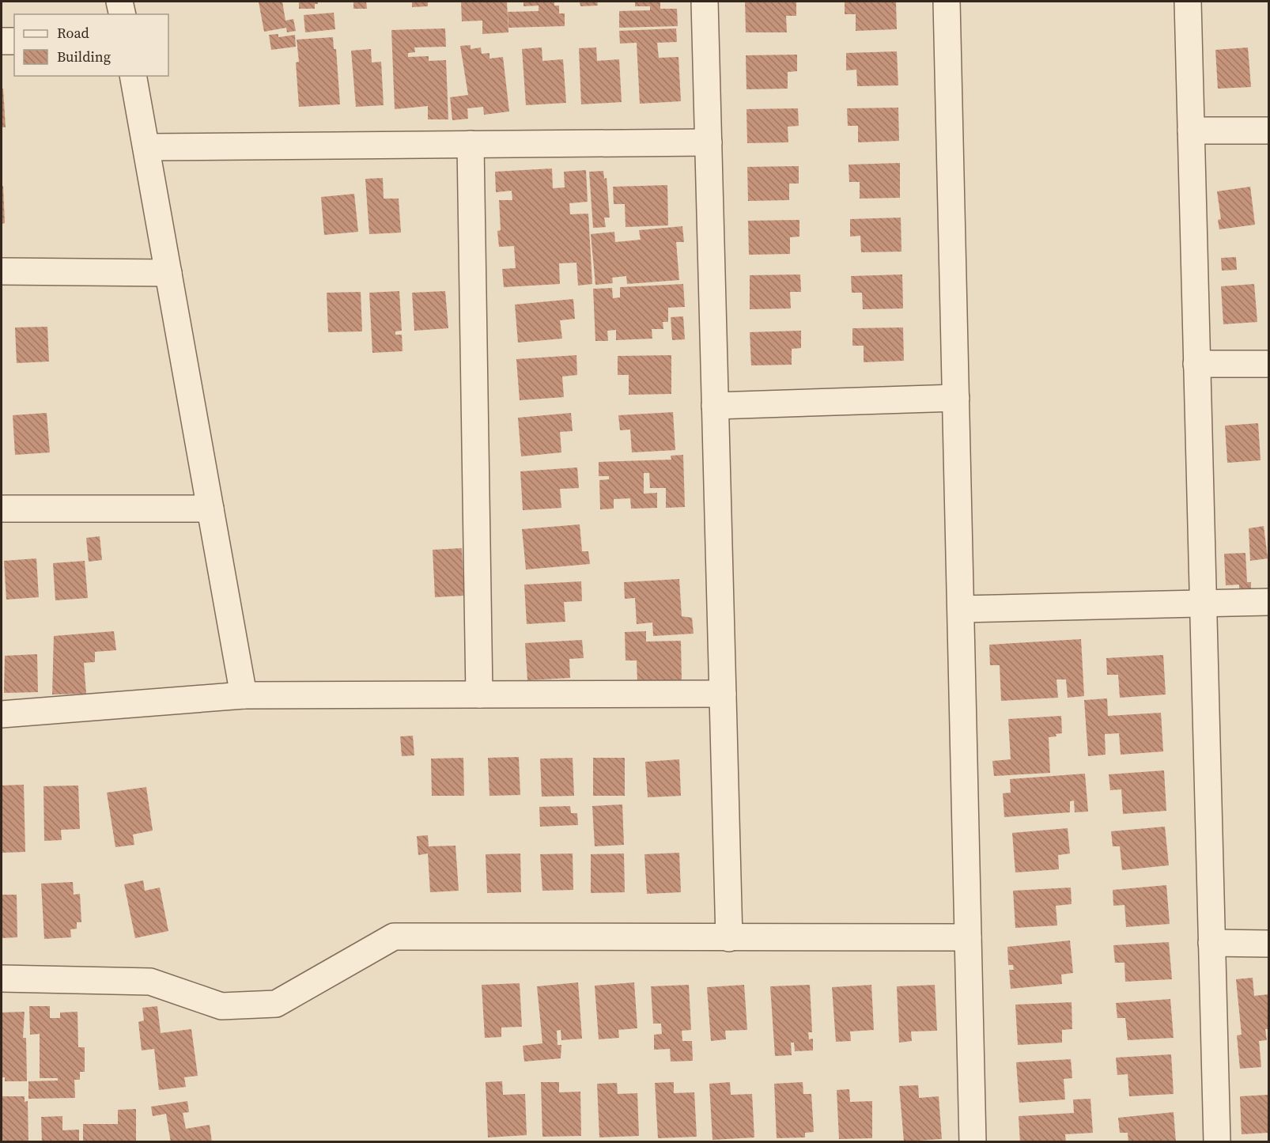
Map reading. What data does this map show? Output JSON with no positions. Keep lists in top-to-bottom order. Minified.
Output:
{"legend":["Road","Building"]}
